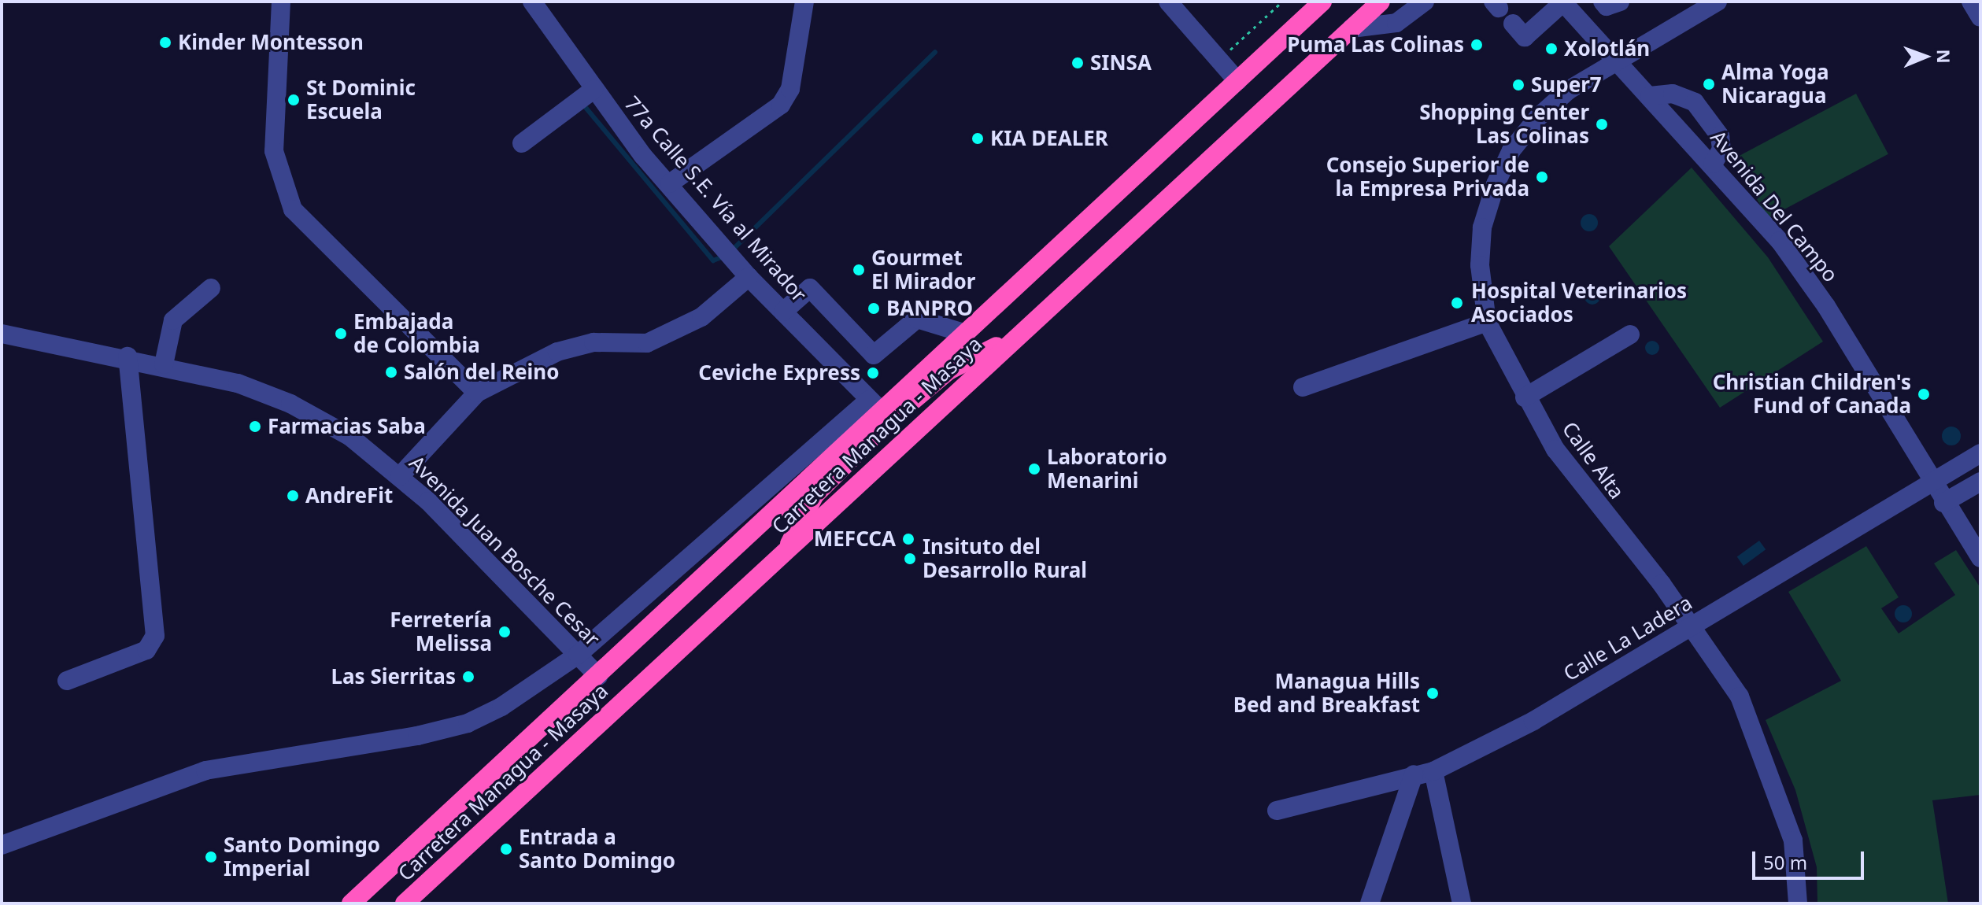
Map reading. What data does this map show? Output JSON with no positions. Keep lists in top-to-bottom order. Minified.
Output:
{"streets":{"highway":["Carretera Managua - Masaya"],"street":["77a Calle S.E. Vía al Mirador","Avenida Del Campo","Calle Alta","Avenida Juan Bosche Cesar","Calle La Ladera"]},"crossings":[["77a Calle S.E. Vía al Mirador","Carretera Managua - Masaya"],["Avenida Del Campo","Calle Alta"],["Avenida Del Campo","Calle La Ladera"],["Carretera Managua - Masaya","Avenida Juan Bosche Cesar"],["Calle Alta","Calle La Ladera"]],"places":["Kinder Montesson","Puma Las Colinas","Xolotlán","SINSA","Alma Yoga Nicaragua","Super7","St Dominic Escuela","Shopping Center Las Colinas","KIA DEALER","Consejo Superior de la Empresa Privada","Gourmet El Mirador","Hospital Veterinarios Asociados","BANPRO","Embajada de Colombia","Salón del Reino","Ceviche Express","Christian Children's Fund of Canada","Farmacias Saba","Laboratorio Menarini","AndreFit","MEFCCA","Insituto del Desarrollo Rural","Ferretería Melissa","Las Sierritas","Managua Hills Bed and Breakfast","Entrada a Santo Domingo","Santo Domingo Imperial"],"scale_bar":"50 m","north":"right"}
